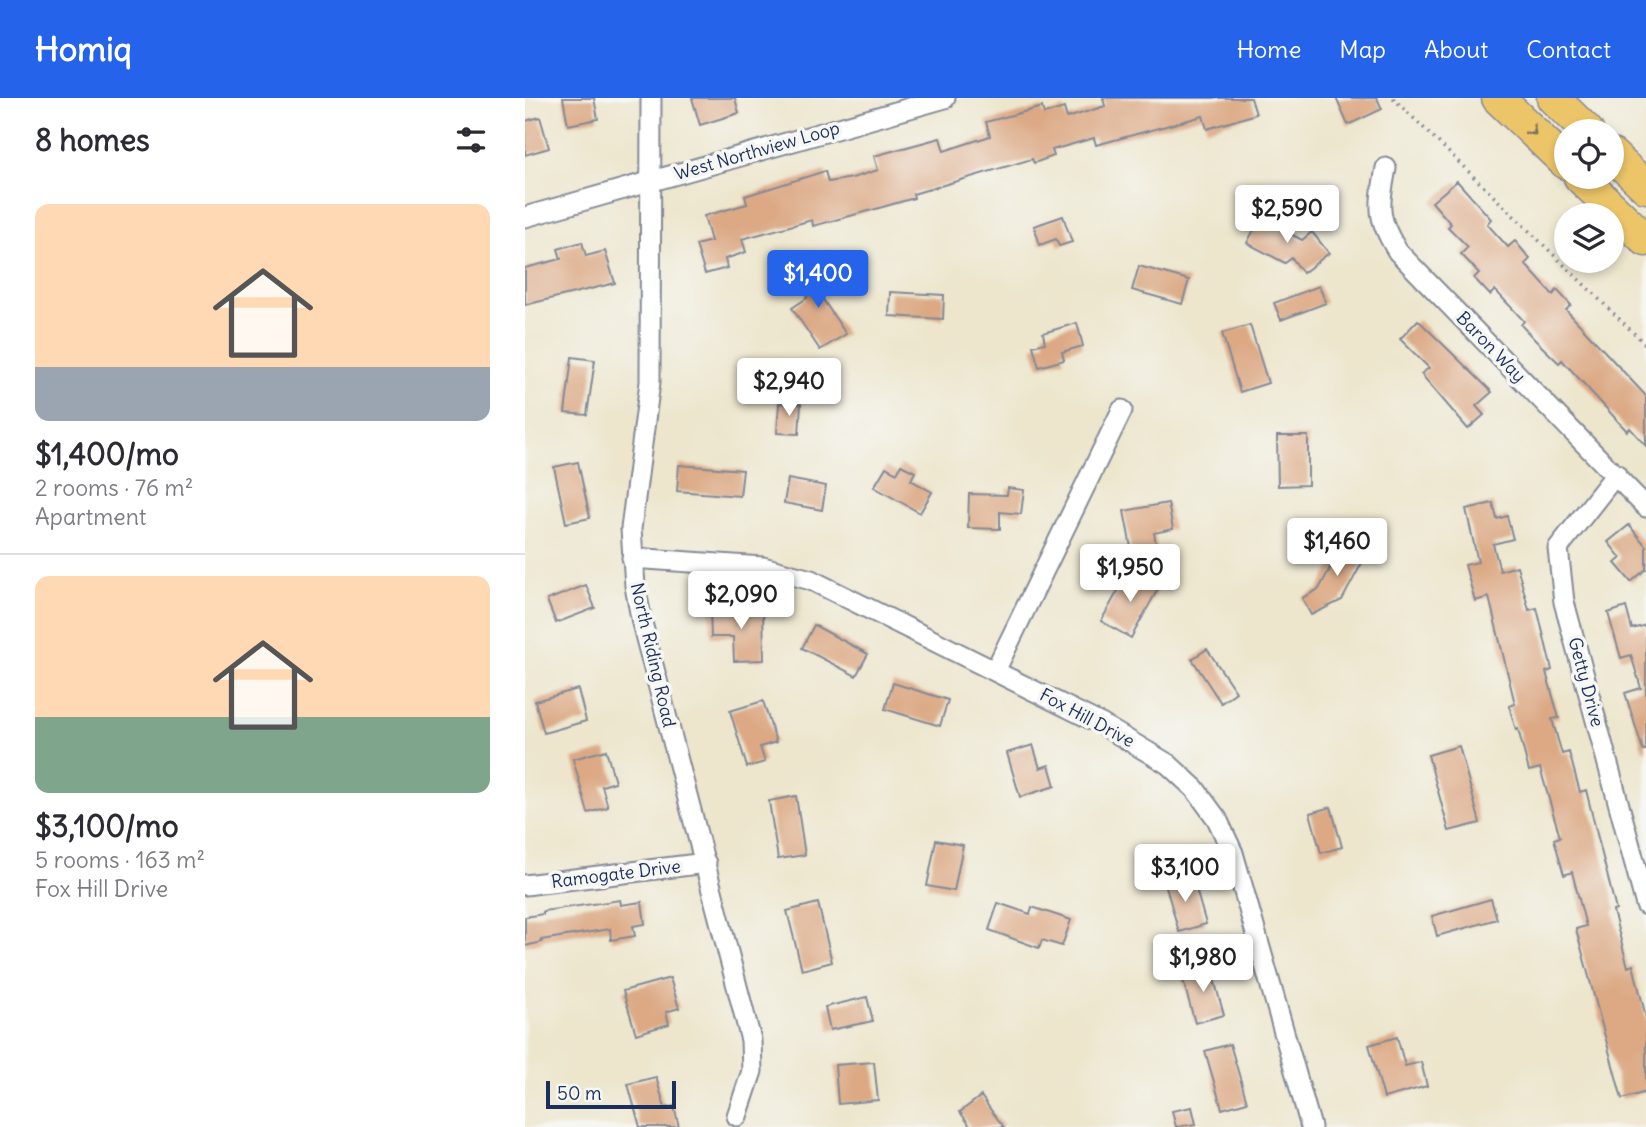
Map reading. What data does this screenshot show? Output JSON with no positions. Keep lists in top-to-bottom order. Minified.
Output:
{"streets":{"street":["West Northview Loop","Baron Way","North Riding Road","Getty Drive","Fox Hill Drive","Ramogate Drive"]},"crossings":[["West Northview Loop","North Riding Road"],["Baron Way","Getty Drive"],["North Riding Road","Fox Hill Drive"],["North Riding Road","Ramogate Drive"]],"scale_bar":"50 m","page":{"header":"Homiq","nav":["Home","Map","About","Contact"],"heading":"8 homes","list":[{"name":"$1,400/mo","note":"2 rooms · 76 m² · Apartment"},{"name":"$3,100/mo","note":"5 rooms · 163 m² · Fox Hill Drive"}],"price":["$2,590","$1,400","$2,940","$1,460","$1,950","$2,090","$3,100","$1,980"],"scale":"50 m"}}
